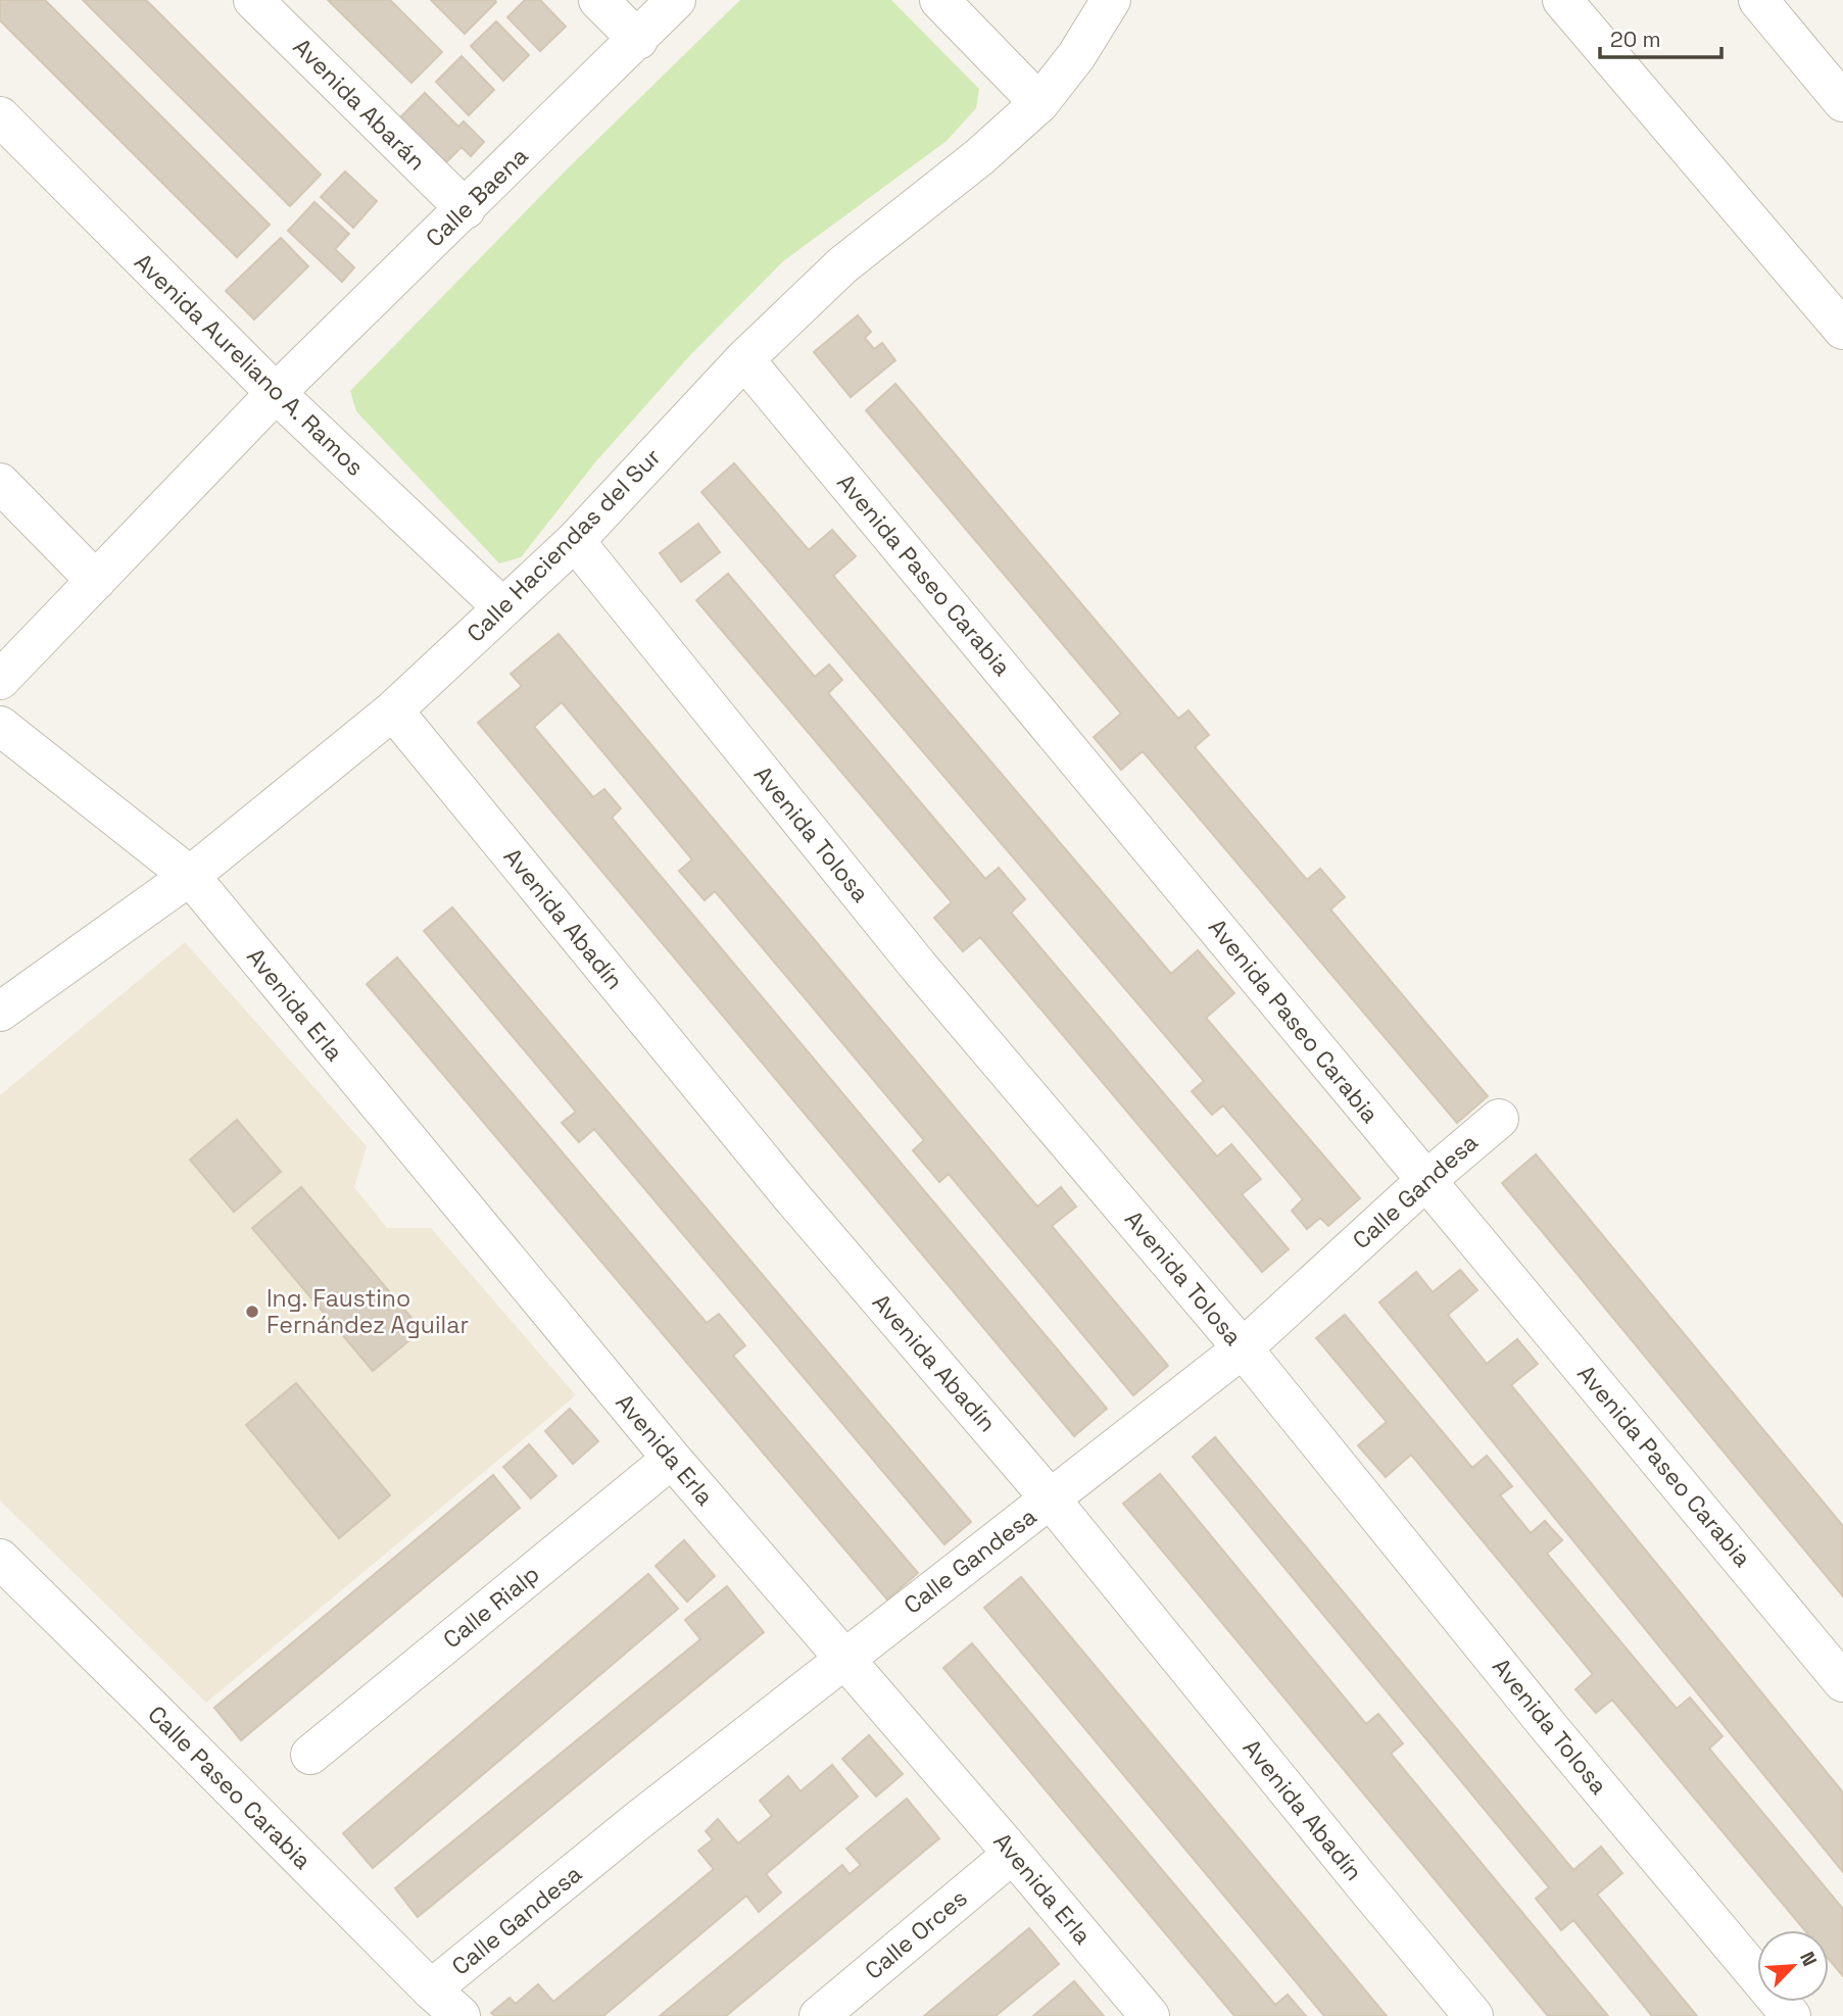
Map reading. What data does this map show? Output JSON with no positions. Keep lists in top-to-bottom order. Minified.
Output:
{"streets":{"street":["Avenida Abarán","Calle Baena","Avenida Aureliano A. Ramos","Calle Haciendas del Sur","Avenida Paseo Carabia","Avenida Tolosa","Avenida Abadín","Avenida Erla","Calle Gandesa","Calle Rialp","Calle Paseo Carabia","Calle Orces"]},"crossings":[["Avenida Abarán","Calle Baena"],["Calle Baena","Avenida Aureliano A. Ramos"],["Avenida Aureliano A. Ramos","Calle Haciendas del Sur"],["Calle Haciendas del Sur","Avenida Paseo Carabia"],["Calle Haciendas del Sur","Avenida Tolosa"],["Calle Haciendas del Sur","Avenida Abadín"],["Calle Haciendas del Sur","Avenida Erla"],["Avenida Paseo Carabia","Calle Gandesa"],["Avenida Tolosa","Calle Gandesa"],["Avenida Abadín","Calle Gandesa"],["Avenida Erla","Calle Gandesa"],["Avenida Erla","Calle Rialp"],["Avenida Erla","Calle Orces"],["Calle Gandesa","Calle Paseo Carabia"]],"places":["Ing. Faustino Fernández Aguilar"],"scale_bar":"20 m","north":"top right"}
